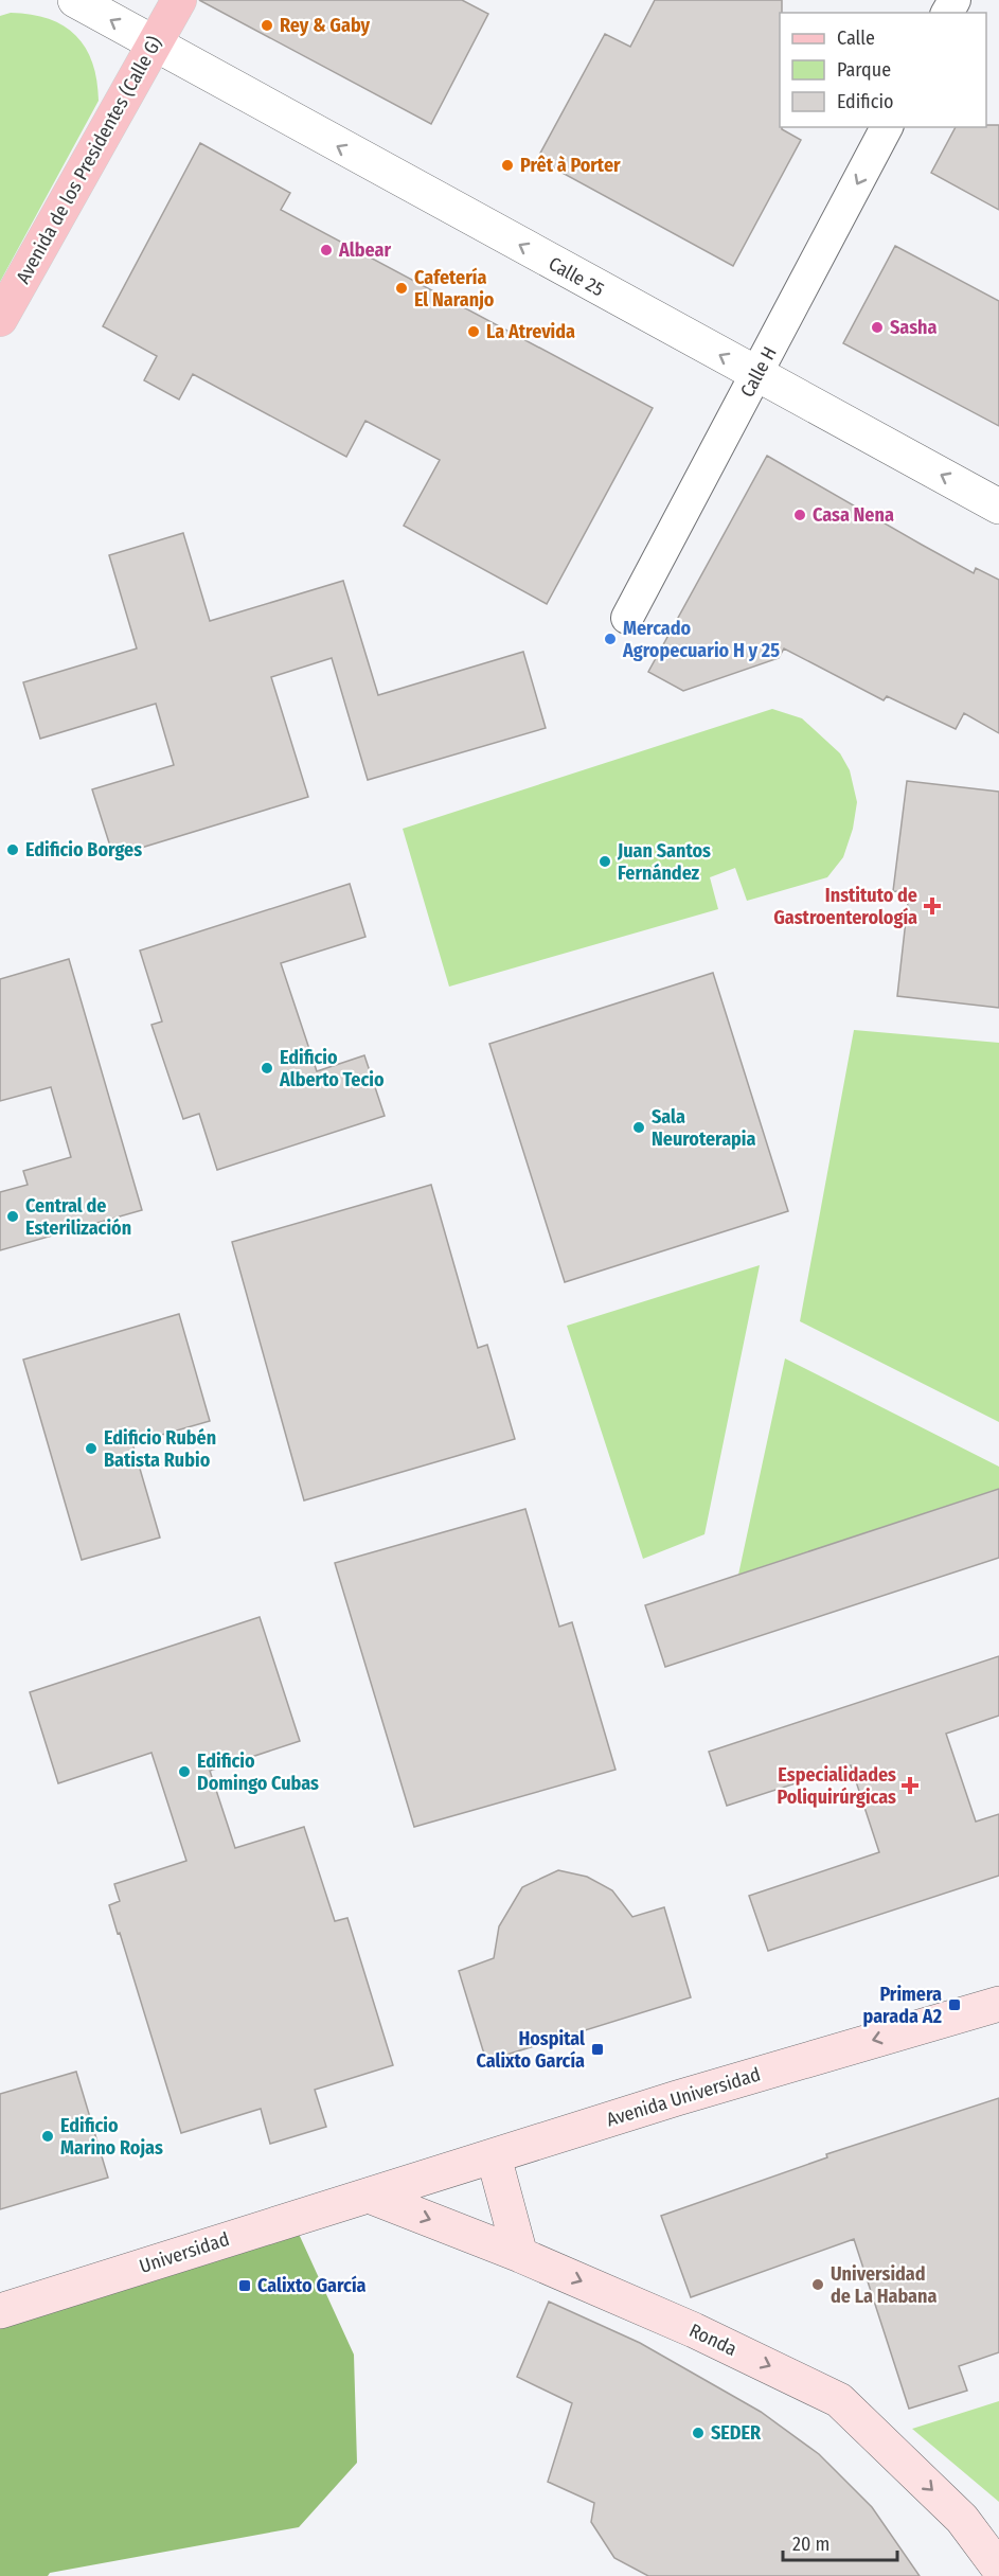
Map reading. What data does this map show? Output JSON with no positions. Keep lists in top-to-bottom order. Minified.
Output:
{"streets":{"main road":["Avenida de los Presidentes (Calle G)","Avenida Universidad","Universidad","Ronda"],"street":["Calle 25","Calle H"]},"crossings":[["Avenida de los Presidentes (Calle G)","Calle 25"],["Calle 25","Calle H"],["Avenida Universidad","Universidad"],["Avenida Universidad","Ronda"],["Universidad","Ronda"]],"one_way":["Calle 25","Calle H","Avenida Universidad","Ronda"],"places":{"other":["Rey & Gaby","Prêt à Porter","Albear","Cafetería El Naranjo","Sasha","La Atrevida","Casa Nena","Mercado Agropecuario H y 25","Edificio Borges","Juan Santos Fernández","Edificio Alberto Tecio","Sala Neuroterapia","Central de Esterilización","Edificio Rubén Batista Rubio","Edificio Domingo Cubas","Edificio Marino Rojas","Universidad de La Habana","SEDER"],"health":["Instituto de Gastroenterología","Especialidades Poliquirúrgicas"],"transit":["Primera parada A2","Hospital Calixto García","Calixto García"]},"legend":["Calle","Parque","Edificio"],"scale_bar":"20 m"}
